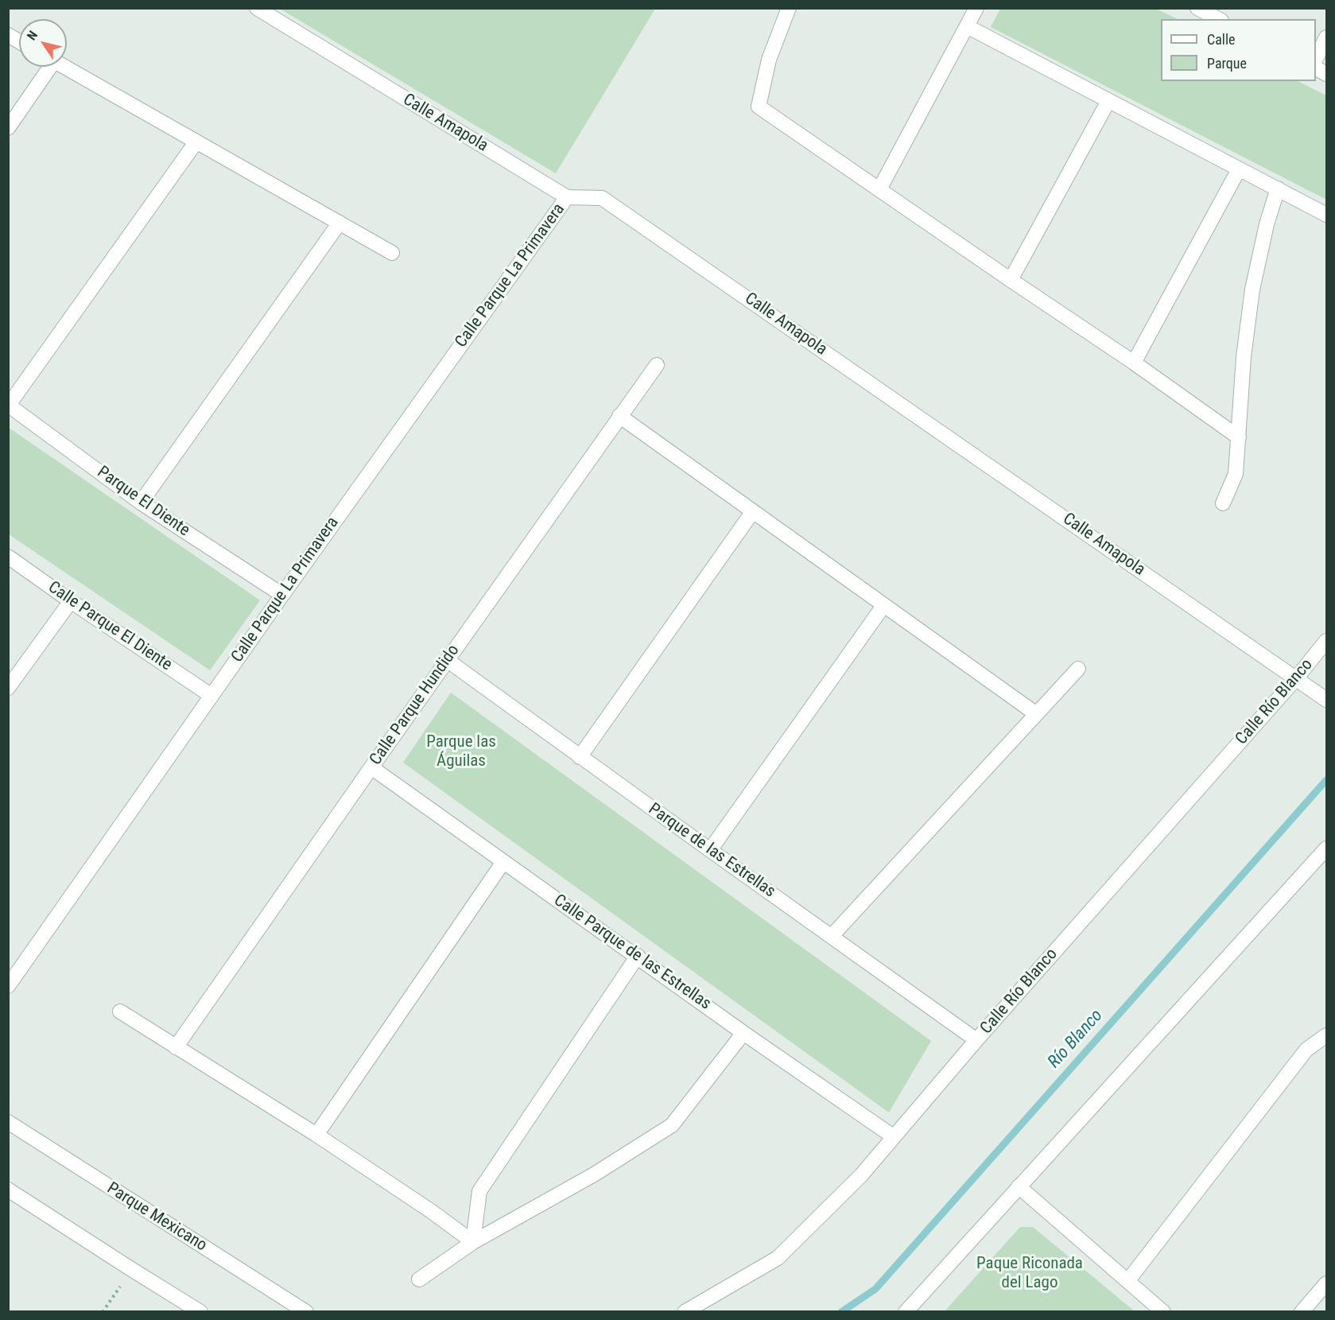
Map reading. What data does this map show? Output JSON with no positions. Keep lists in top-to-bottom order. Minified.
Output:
{"streets":{"street":["Calle Amapola","Calle Parque La Primavera","Parque El Diente","Calle Parque El Diente","Calle Río Blanco","Calle Parque Hundido","Parque de las Estrellas","Calle Parque de las Estrellas","Parque Mexicano"]},"crossings":[["Calle Amapola","Calle Parque La Primavera"],["Calle Amapola","Calle Río Blanco"],["Calle Parque La Primavera","Parque El Diente"],["Calle Parque La Primavera","Calle Parque El Diente"],["Calle Río Blanco","Parque de las Estrellas"],["Calle Río Blanco","Calle Parque de las Estrellas"],["Calle Parque Hundido","Parque de las Estrellas"],["Calle Parque Hundido","Calle Parque de las Estrellas"]],"water":["Río Blanco"],"parks":["Parque las Águilas","Paque Riconada del Lago"],"legend":["Calle","Parque"],"north":"top left"}
